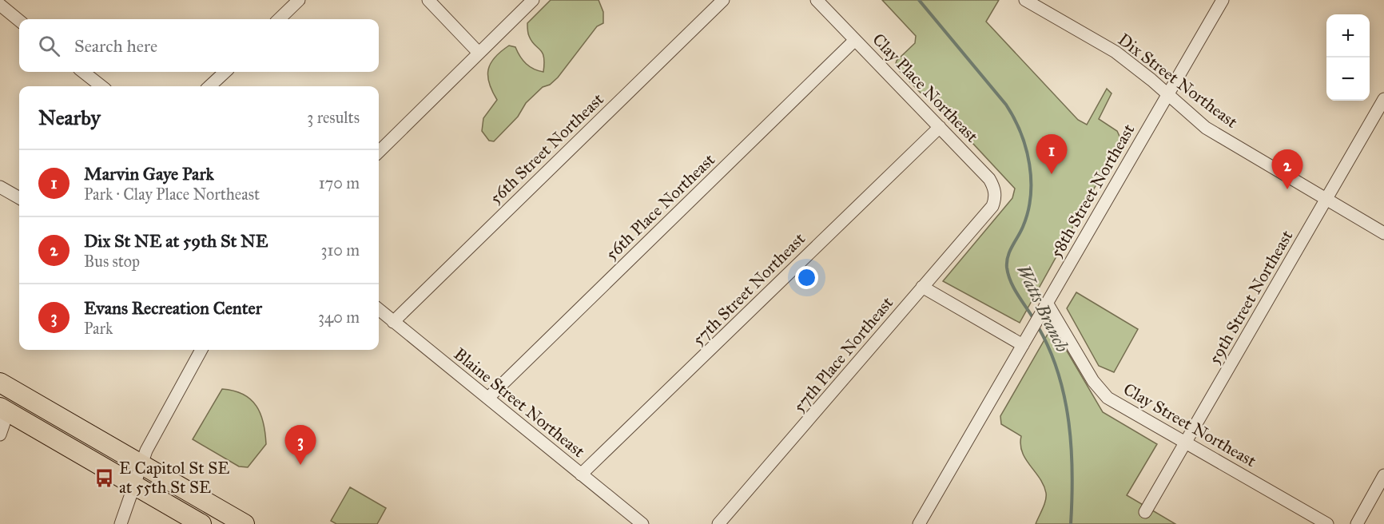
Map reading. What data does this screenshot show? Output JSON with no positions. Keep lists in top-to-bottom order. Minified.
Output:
{"streets":{"street":["Dix Street Northeast","Clay Place Northeast","56th Street Northeast","58th Street Northeast","56th Place Northeast","57th Street Northeast","59th Street Northeast","57th Place Northeast","Blaine Street Northeast","Clay Street Northeast"]},"crossings":[["Dix Street Northeast","58th Street Northeast"],["Dix Street Northeast","59th Street Northeast"],["Clay Place Northeast","56th Place Northeast"],["Clay Place Northeast","57th Street Northeast"],["Clay Place Northeast","57th Place Northeast"],["56th Street Northeast","Blaine Street Northeast"],["58th Street Northeast","Clay Street Northeast"],["56th Place Northeast","Blaine Street Northeast"],["57th Street Northeast","Blaine Street Northeast"],["59th Street Northeast","Clay Street Northeast"]],"water":["Watts Branch"],"places":{"bus stop":["E Capitol St SE at 55th St SE"]},"page":{"map_buttons":["+","−"],"search":"Search here","heading":["Nearby","3 results"],"pins":["1","2","3"],"list":[{"mark":"1","name":"Marvin Gaye Park","note":"Park · Clay Place Northeast","value":"170 m"},{"mark":"2","name":"Dix St NE at 59th St NE","note":"Bus stop","value":"310 m"},{"mark":"3","name":"Evans Recreation Center","note":"Park","value":"340 m"}]}}
